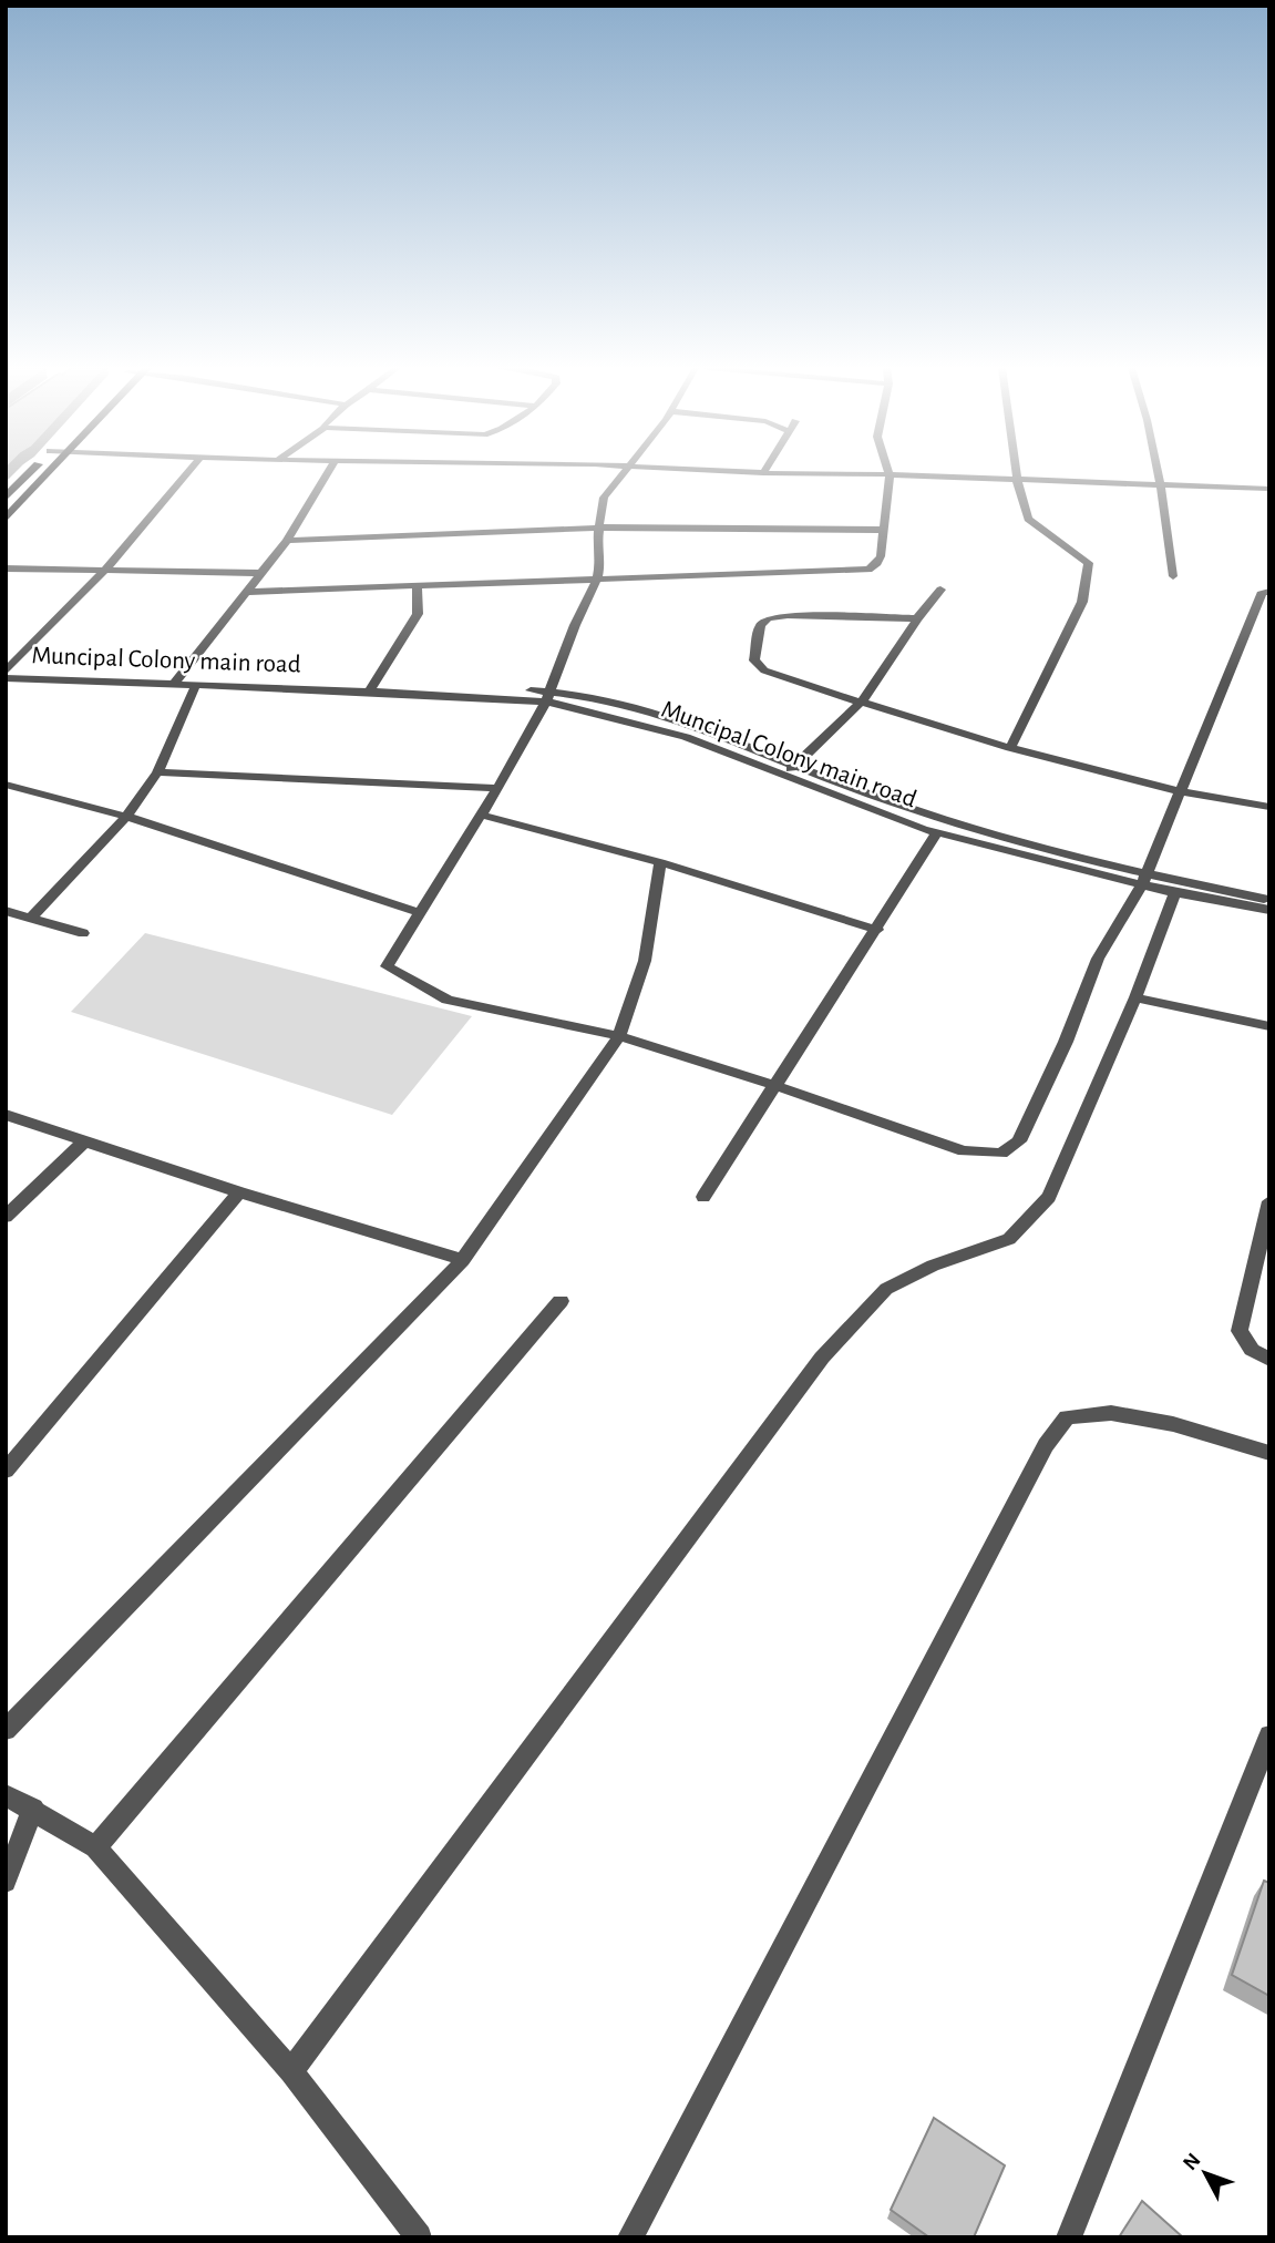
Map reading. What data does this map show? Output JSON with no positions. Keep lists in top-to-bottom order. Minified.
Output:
{"streets":{"street":["Muncipal Colony main road"]},"north":"top left"}
